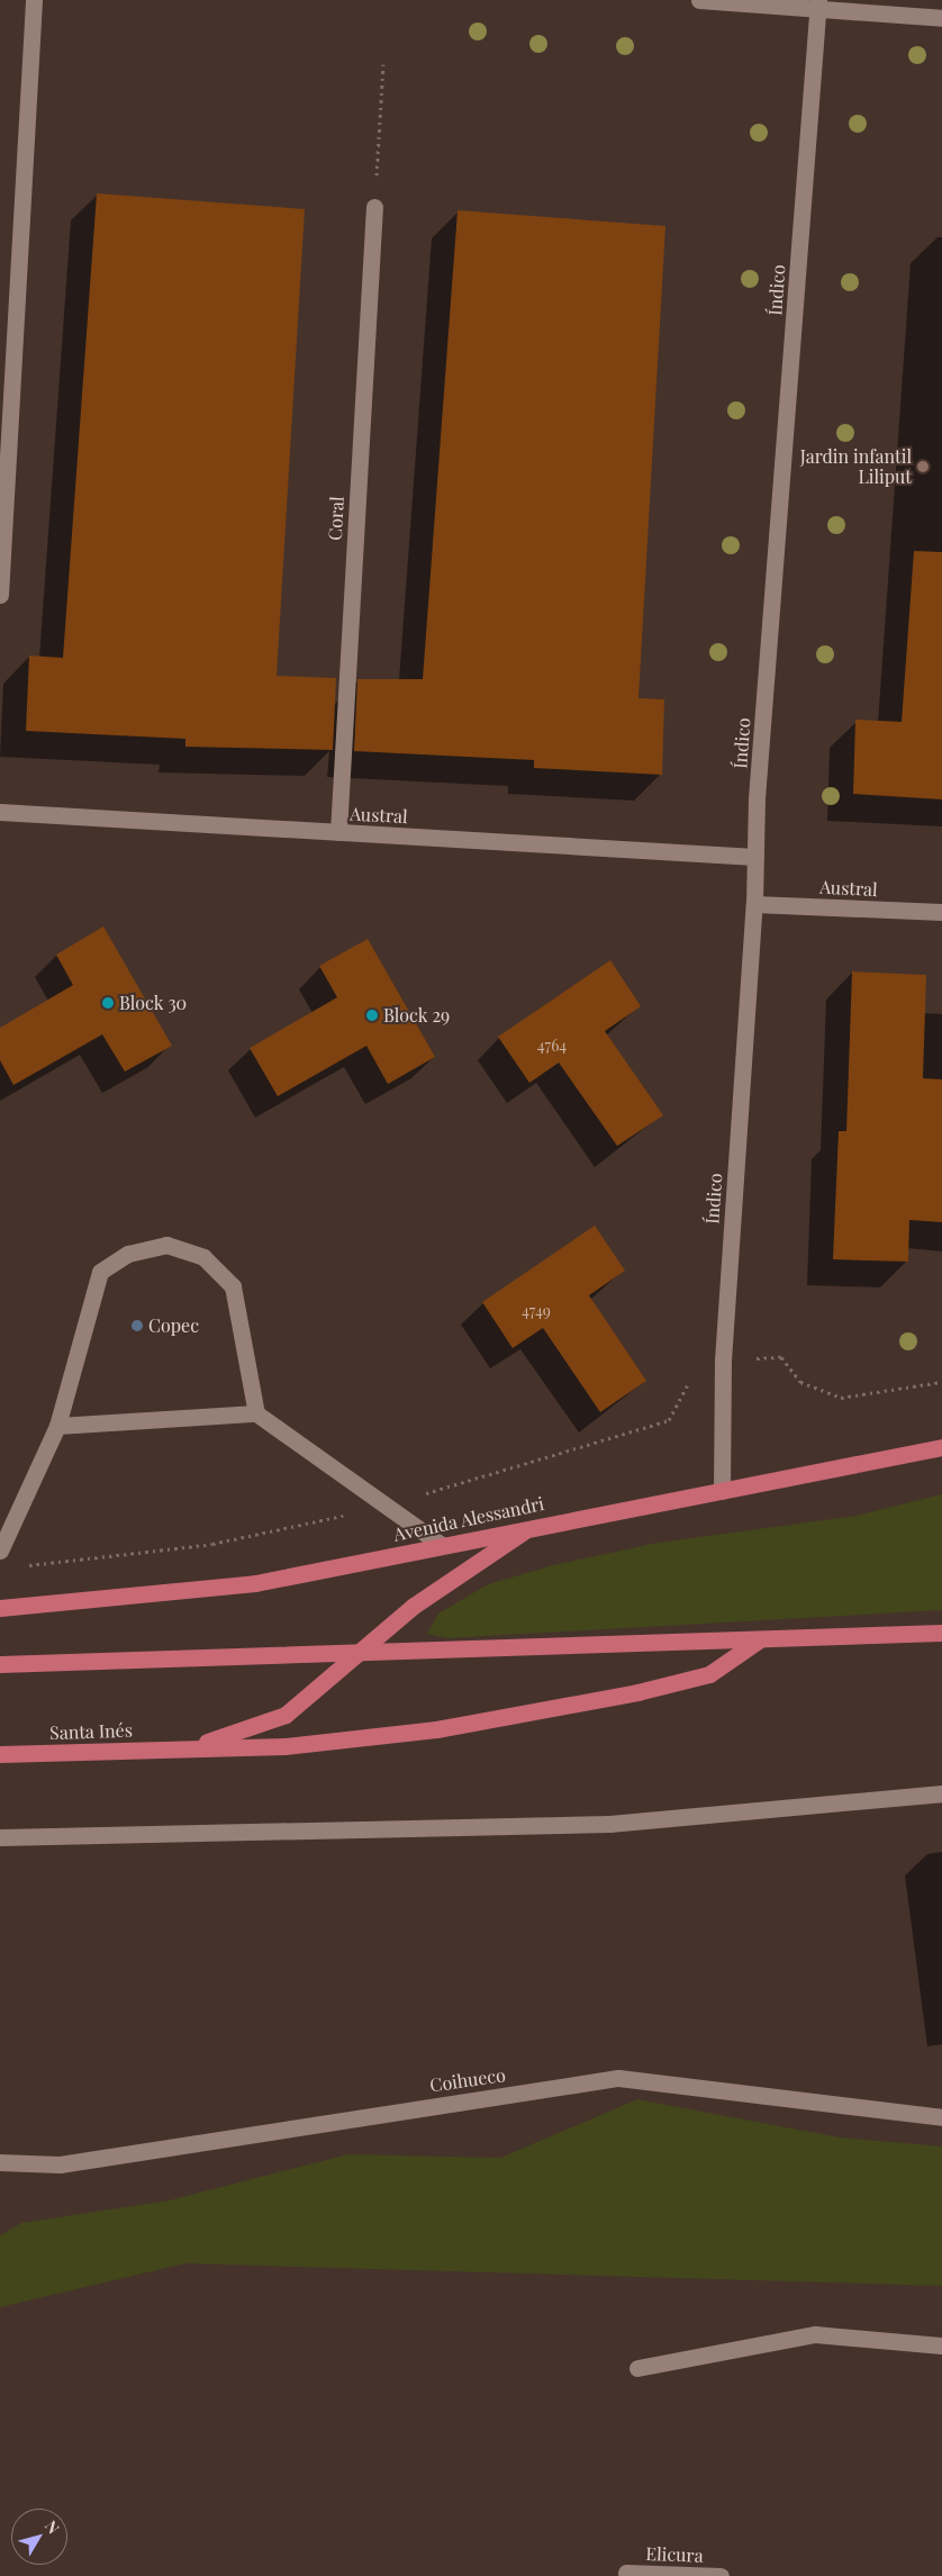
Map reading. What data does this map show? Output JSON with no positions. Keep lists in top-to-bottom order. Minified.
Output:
{"streets":{"main road":["Avenida Alessandri","Santa Inés"],"street":["Índico","Coral","Austral","Coihueco","Elicura"]},"crossings":[["Índico","Austral"],["Índico","Avenida Alessandri"],["Coral","Austral"]],"places":["Jardin infantil Liliput","Block 30","Block 29","Copec"],"house_numbers":["4764","4749"],"north":"top right"}
